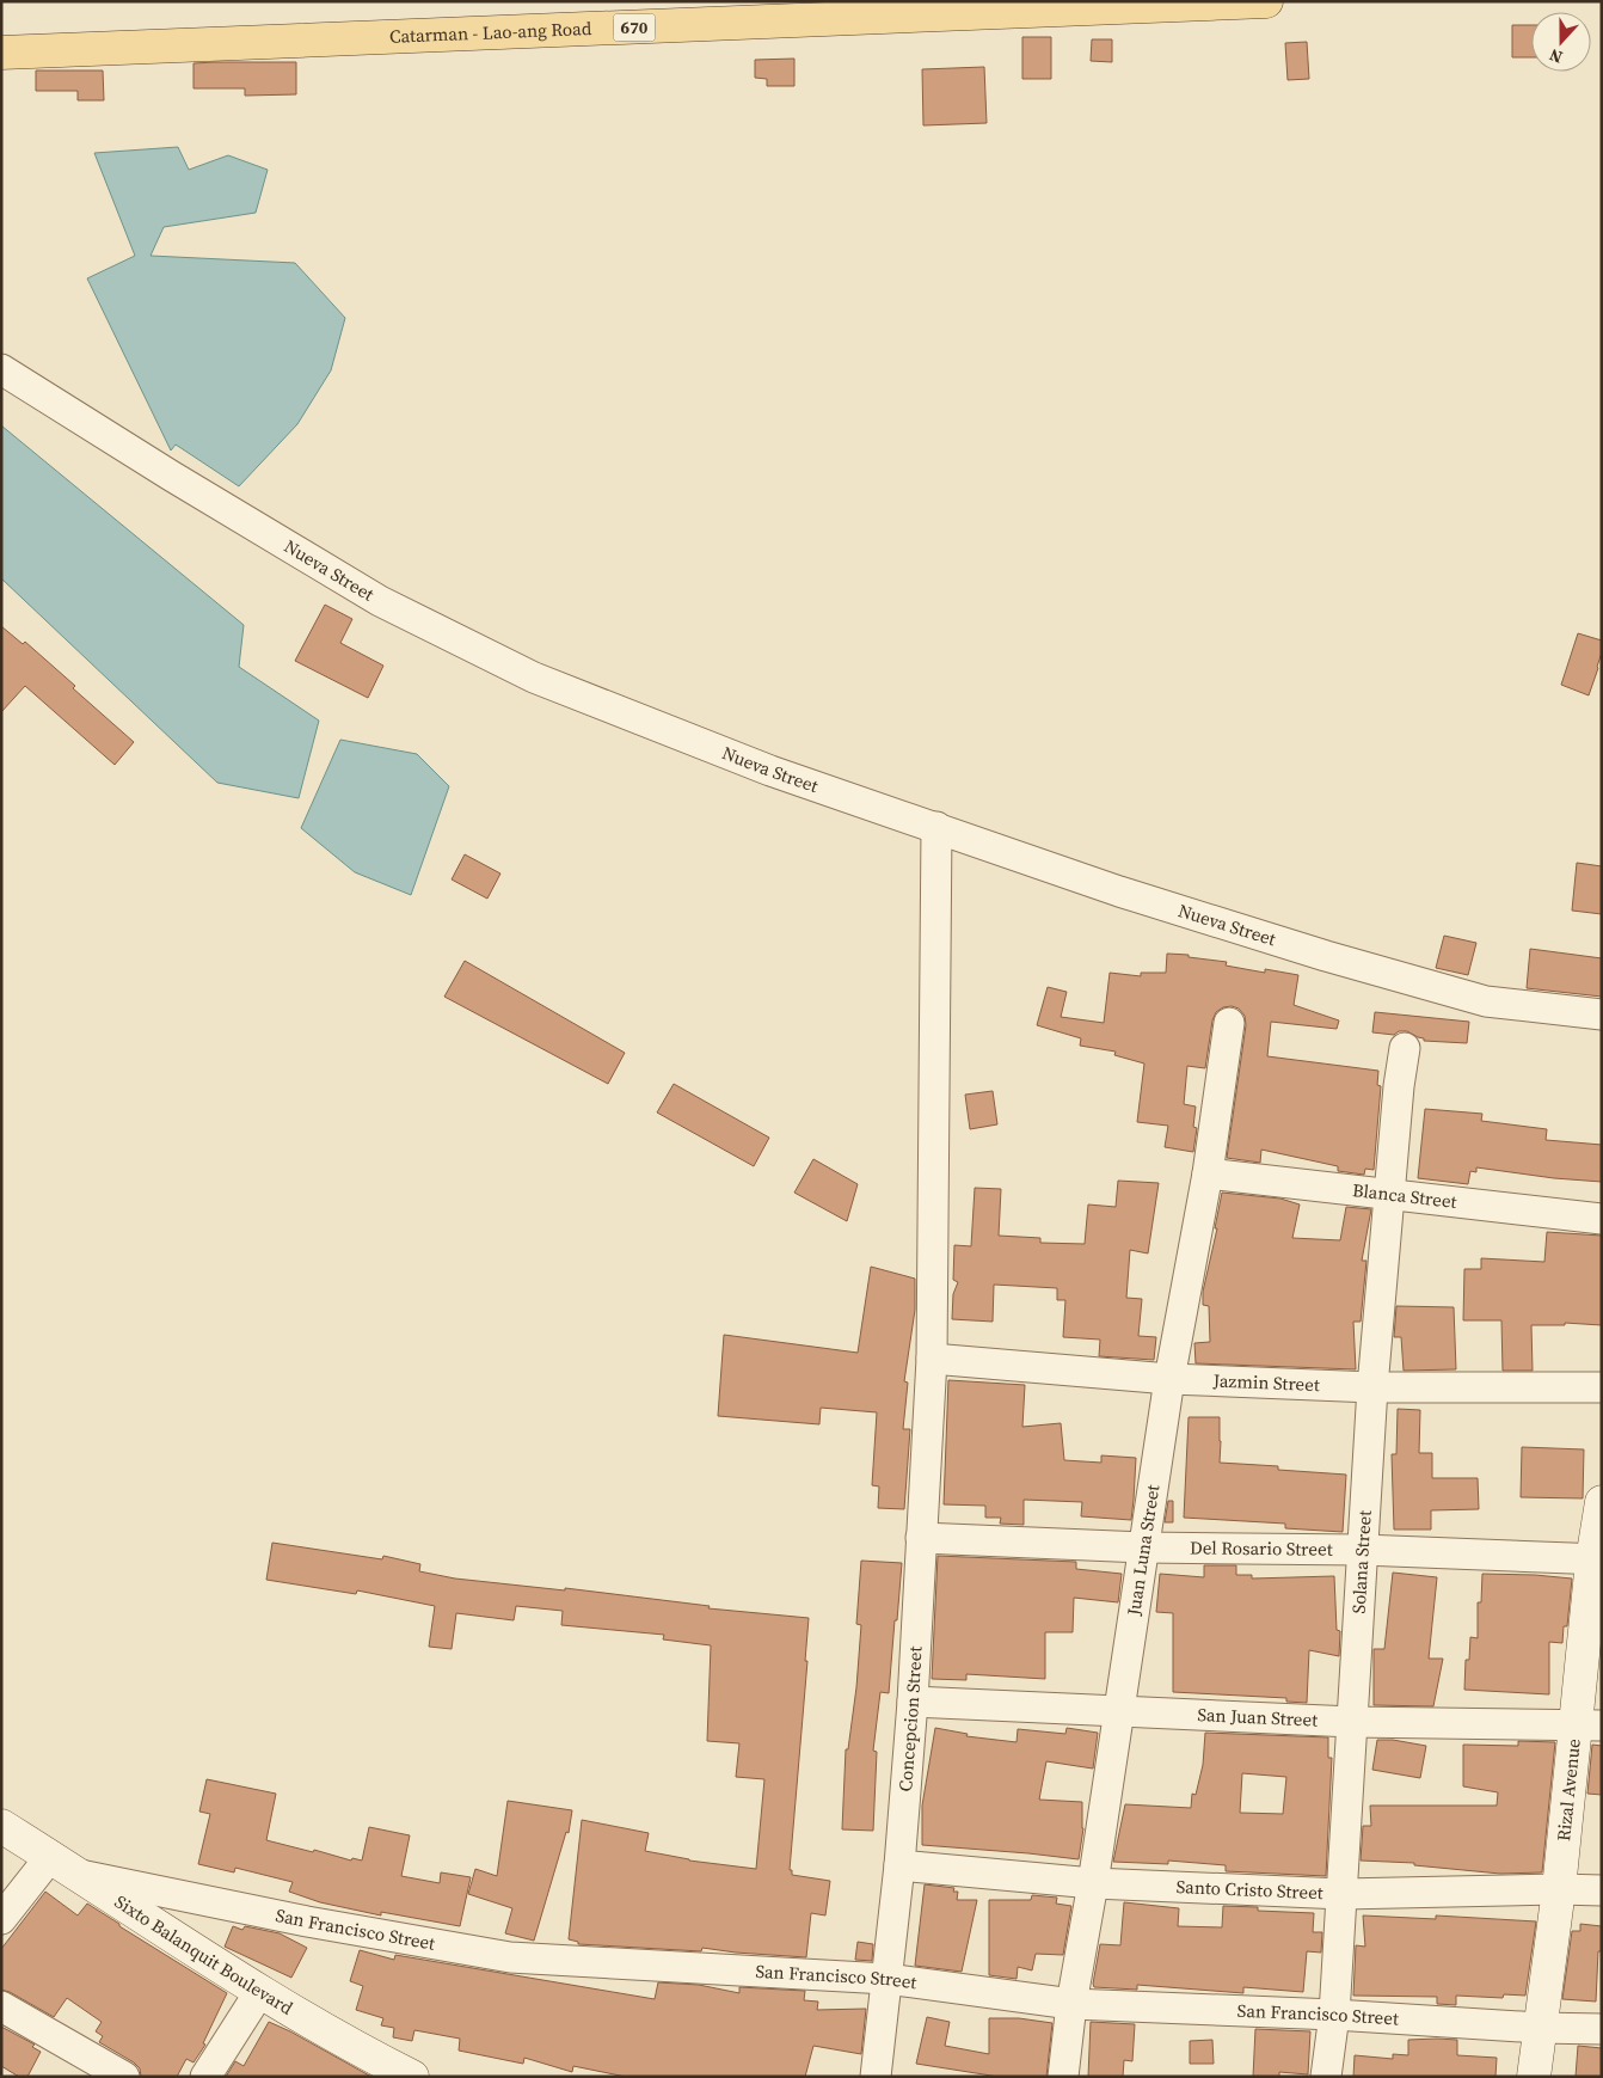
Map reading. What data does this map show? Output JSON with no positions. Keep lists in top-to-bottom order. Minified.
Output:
{"streets":{"main road":["670","Catarman - Lao-ang Road"],"street":["Nueva Street","Blanca Street","Jazmin Street","Del Rosario Street","Juan Luna Street","Solana Street","San Juan Street","Concepcion Street","Rizal Avenue","Santo Cristo Street","San Francisco Street","Sixto Balanquit Boulevard"]},"crossings":[["Nueva Street","Concepcion Street"],["Blanca Street","Juan Luna Street"],["Blanca Street","Solana Street"],["Jazmin Street","Juan Luna Street"],["Jazmin Street","Solana Street"],["Jazmin Street","Concepcion Street"],["Del Rosario Street","Juan Luna Street"],["Del Rosario Street","Solana Street"],["Del Rosario Street","Concepcion Street"],["Del Rosario Street","Rizal Avenue"],["Juan Luna Street","San Juan Street"],["Juan Luna Street","Santo Cristo Street"],["Juan Luna Street","San Francisco Street"],["Solana Street","San Juan Street"],["Solana Street","Santo Cristo Street"],["Solana Street","San Francisco Street"],["San Juan Street","Concepcion Street"],["San Juan Street","Rizal Avenue"],["Concepcion Street","Santo Cristo Street"],["Concepcion Street","San Francisco Street"],["Rizal Avenue","Santo Cristo Street"],["Rizal Avenue","San Francisco Street"],["San Francisco Street","Sixto Balanquit Boulevard"]],"north":"bottom"}
